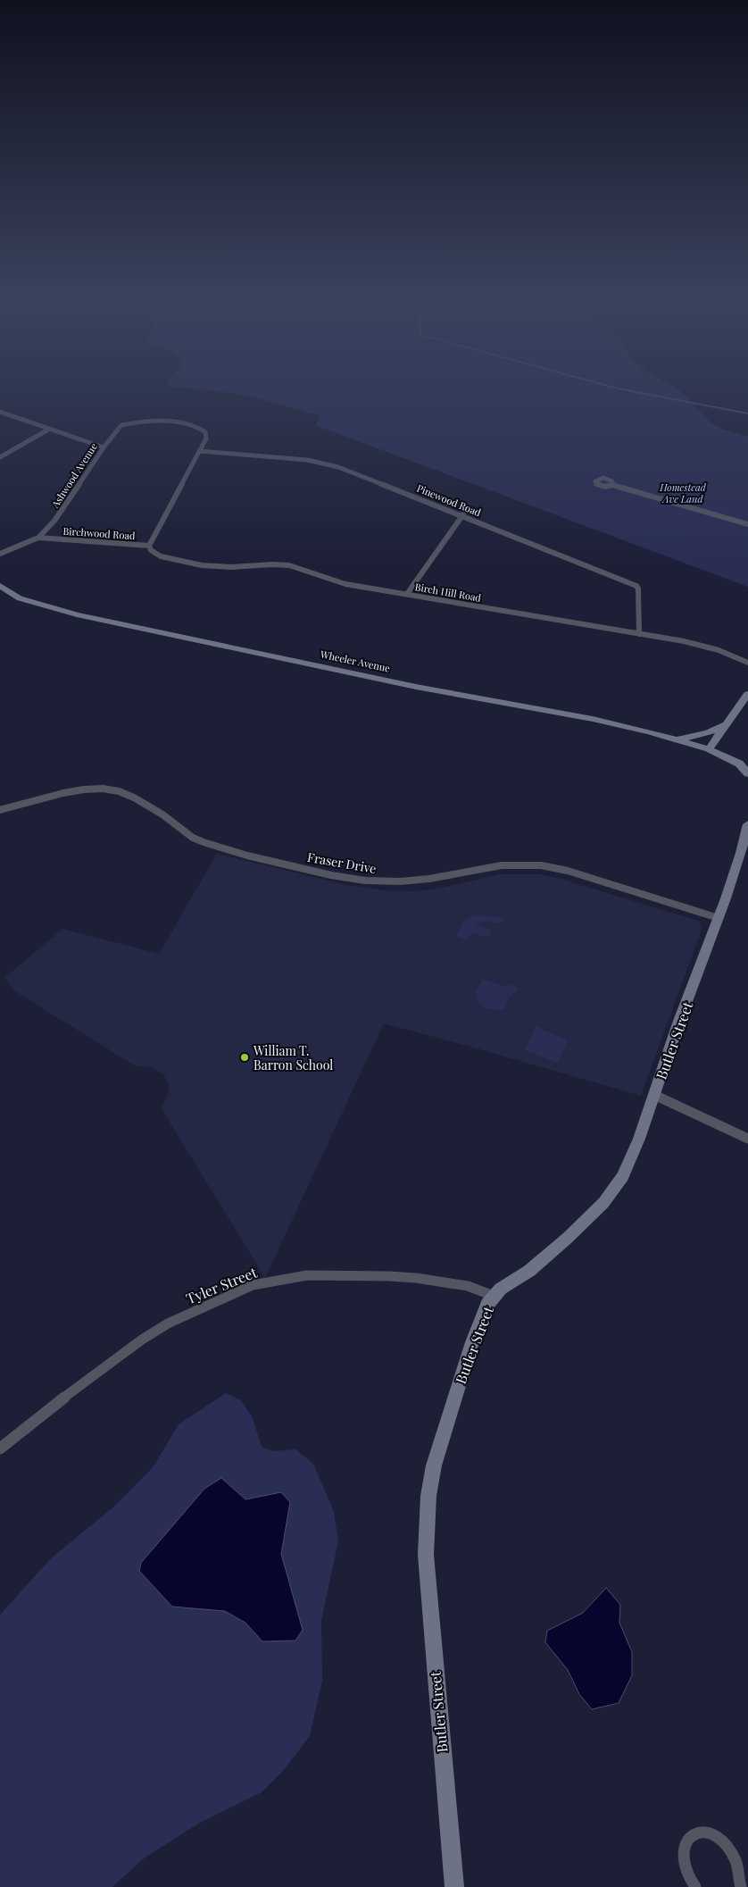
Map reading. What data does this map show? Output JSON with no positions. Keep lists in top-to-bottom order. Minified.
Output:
{"streets":{"street":["Ashwood Avenue","Pinewood Road","Birchwood Road","Birch Hill Road","Wheeler Avenue","Fraser Drive","Butler Street","Tyler Street"]},"crossings":[["Ashwood Avenue","Birchwood Road"],["Pinewood Road","Birchwood Road"],["Pinewood Road","Birch Hill Road"],["Birchwood Road","Birch Hill Road"],["Fraser Drive","Butler Street"],["Butler Street","Tyler Street"]],"parks":["Homestead Ave Land"],"places":["William T. Barron School"]}
